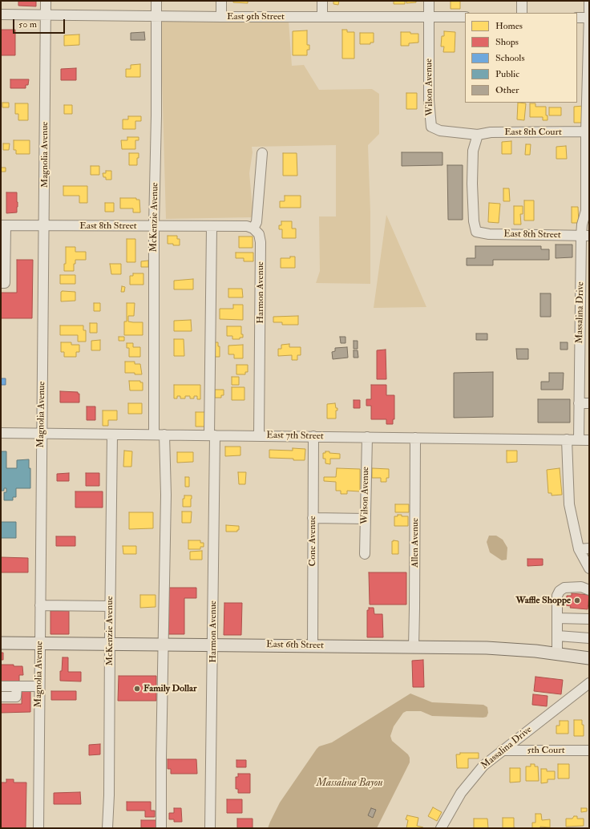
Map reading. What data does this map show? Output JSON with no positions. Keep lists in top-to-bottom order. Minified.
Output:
{"streets":{"main road":["East 6th Street"],"street":["East 9th Street","Wilson Avenue","East 8th Court","Magnolia Avenue","McKenzie Avenue","East 8th Street","Harmon Avenue","Massalina Drive","East 7th Street","Cone Avenue","Allen Avenue","5th Court"]},"crossings":[["East 9th Street","Wilson Avenue"],["East 9th Street","Magnolia Avenue"],["East 9th Street","McKenzie Avenue"],["Wilson Avenue","East 8th Court"],["Wilson Avenue","East 8th Street"],["Wilson Avenue","East 7th Street"],["East 8th Court","East 8th Street"],["East 8th Court","Massalina Drive"],["Magnolia Avenue","East 8th Street"],["Magnolia Avenue","East 7th Street"],["Magnolia Avenue","East 6th Street"],["McKenzie Avenue","East 8th Street"],["McKenzie Avenue","East 7th Street"],["McKenzie Avenue","East 6th Street"],["East 8th Street","Harmon Avenue"],["East 8th Street","Massalina Drive"],["Harmon Avenue","East 7th Street"],["Harmon Avenue","East 6th Street"],["Massalina Drive","East 7th Street"],["Massalina Drive","5th Court"],["East 7th Street","Cone Avenue"],["East 7th Street","Allen Avenue"],["Cone Avenue","East 6th Street"],["Allen Avenue","East 6th Street"]],"water":["Massalina Bayou"],"places":["Waffle Shoppe","Family Dollar"],"legend":["Homes","Shops","Schools","Public","Other"],"scale_bar":"50 m"}
